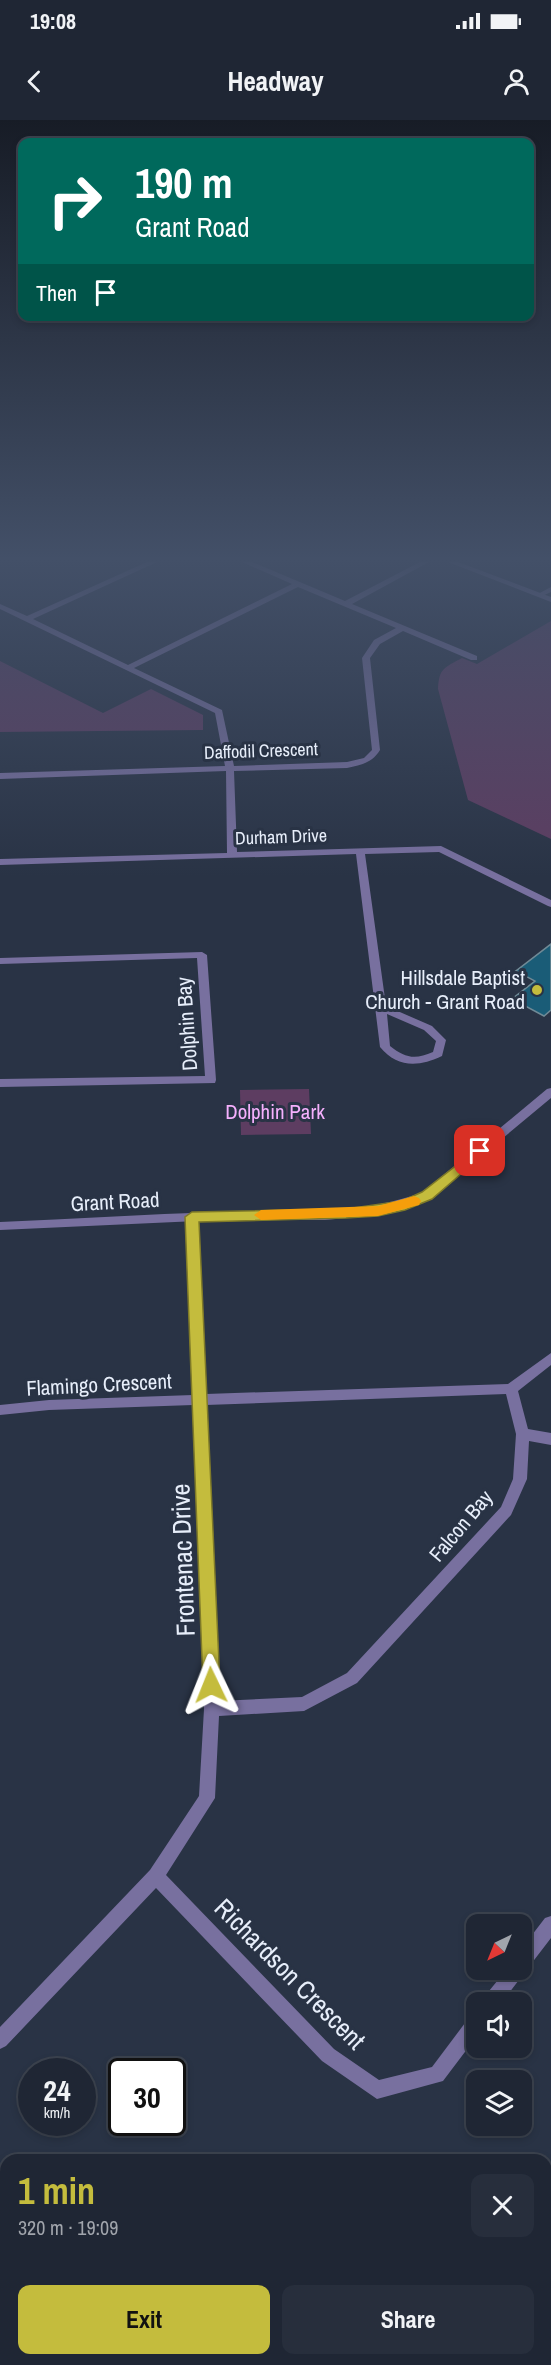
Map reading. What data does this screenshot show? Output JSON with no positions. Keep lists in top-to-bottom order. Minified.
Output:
{"streets":{"street":["Daffodil Crescent","Durham Drive","Dolphin Bay","Grant Road","Flamingo Crescent","Falcon Bay","Frontenac Drive","Richardson Crescent"]},"crossings":[["Grant Road","Frontenac Drive"],["Flamingo Crescent","Frontenac Drive"],["Falcon Bay","Frontenac Drive"],["Frontenac Drive","Richardson Crescent"]],"parks":["Dolphin Park"],"places":["Hillsdale Baptist Church - Grant Road"],"north":"bottom left","page":{"status":"19:08","header":"Headway","turn":["190 m","Grant Road"],"then":"Then","speed":"24 km/h","limit":"30","heading":["1 min","320 m · 19:09"],"buttons":["Exit","Share"]}}
